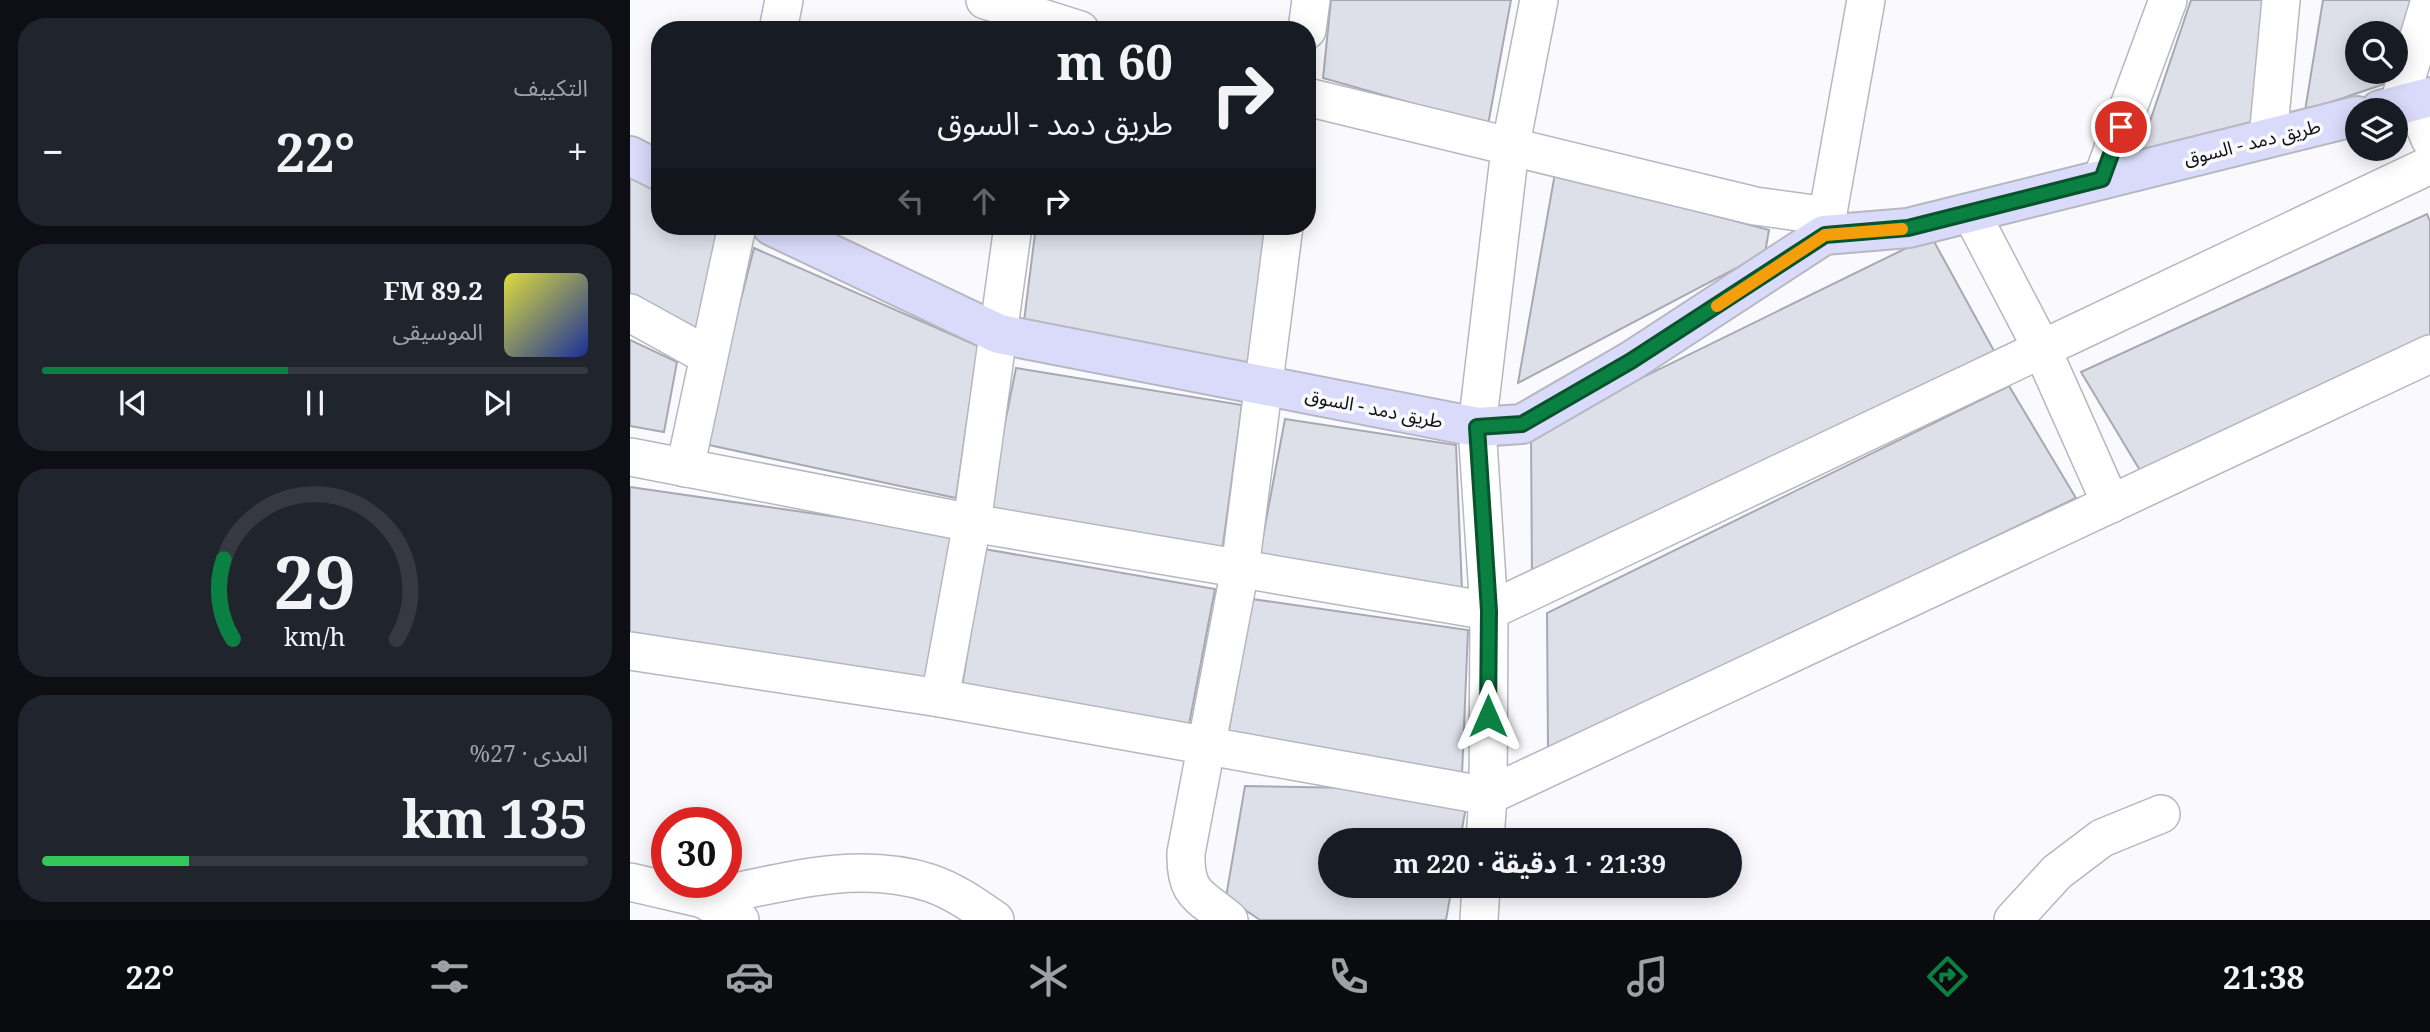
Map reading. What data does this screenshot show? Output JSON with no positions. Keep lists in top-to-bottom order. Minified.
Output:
{"streets":{"main road":["طريق دمد - السوق"]},"page":{"tile":["التكييف",["المدى · 27%","135 km"]],"turn":["60 m","طريق دمد - السوق"],"heat":["−","22°","+"],"song":["89.2 FM","الموسيقى"],"limit":"30","trip":"21:39 · 1 دقيقة · 220 m","tabs":["21:38","22°"],"gauge":["29","km/h"]}}
